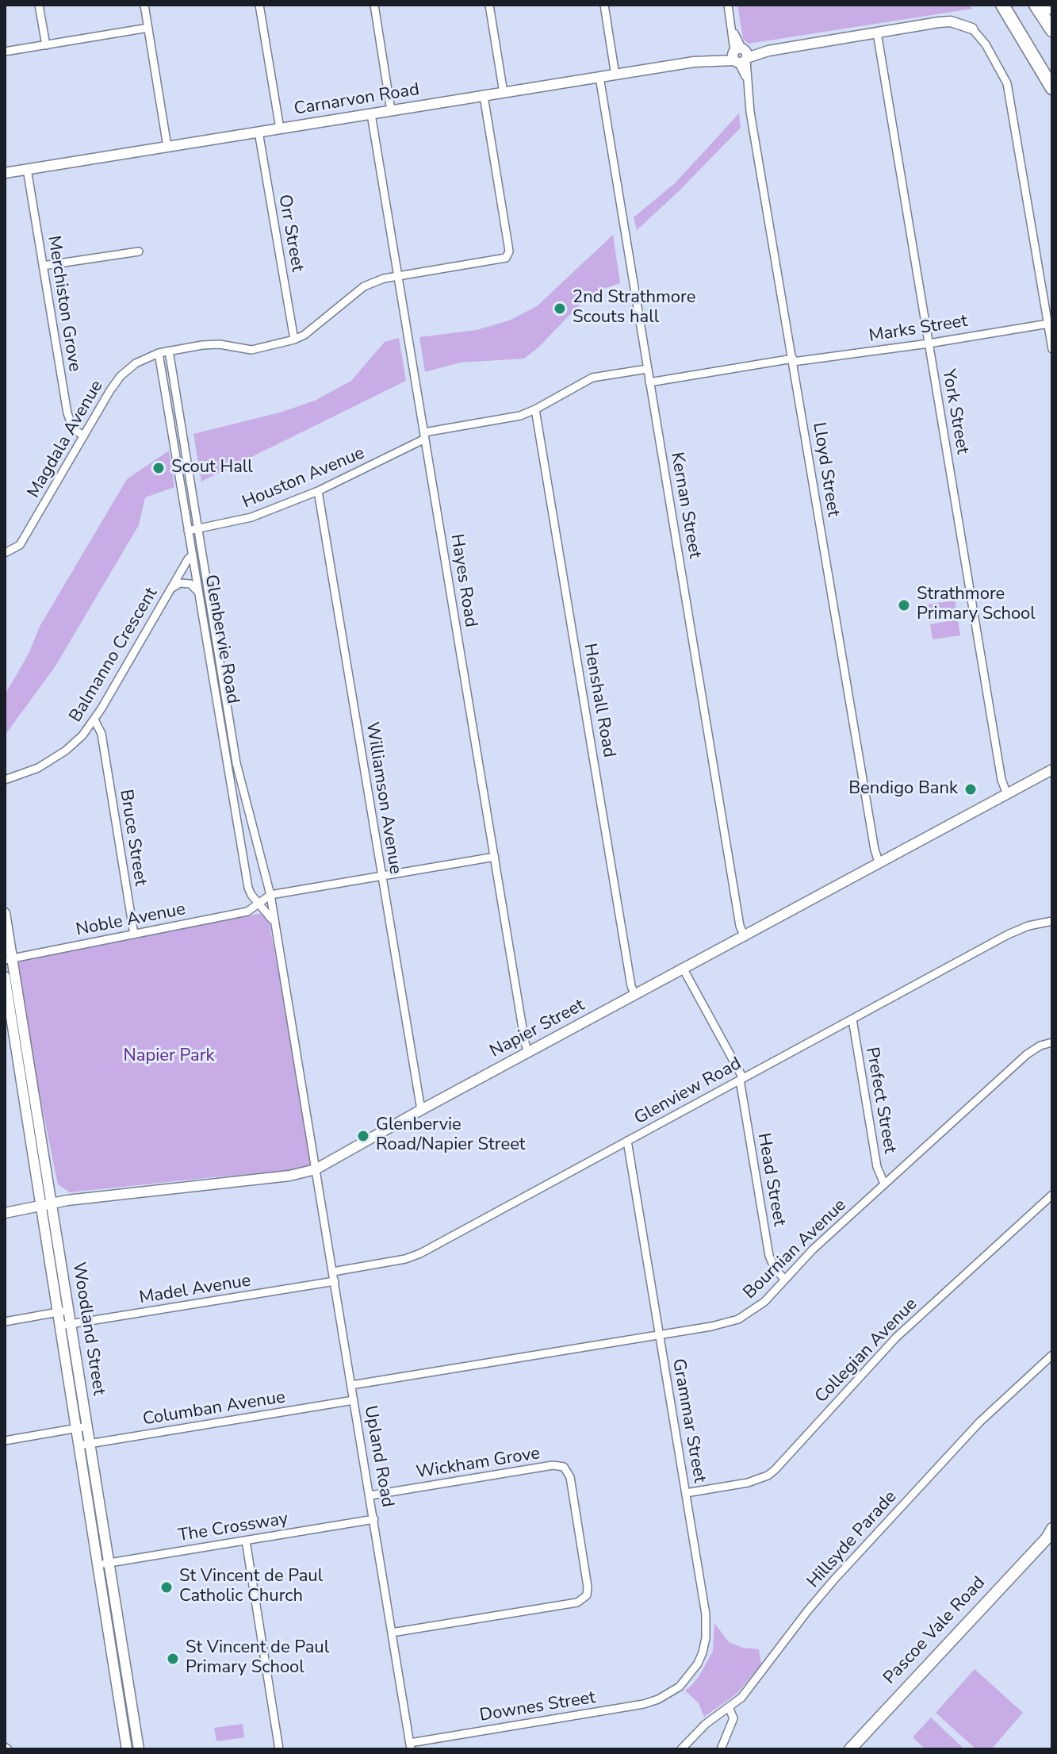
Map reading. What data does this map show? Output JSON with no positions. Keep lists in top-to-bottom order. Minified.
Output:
{"streets":{"main road":["Pascoe Vale Road"],"street":["Carnarvon Road","Orr Street","Merchiston Grove","Marks Street","York Street","Magdala Avenue","Lloyd Street","Houston Avenue","Kernan Street","Hayes Road","Glenbervie Road","Balmanno Crescent","Henshall Road","Williamson Avenue","Bruce Street","Noble Avenue","Napier Street","Glenview Road","Prefect Street","Head Street","Bournian Avenue","Madel Avenue","Woodland Street","Collegian Avenue","Columban Avenue","Grammar Street","Upland Road","Wickham Grove","The Crossway","Hillsyde Parade","Downes Street"]},"crossings":[["Carnarvon Road","Orr Street"],["Carnarvon Road","Merchiston Grove"],["Carnarvon Road","York Street"],["Carnarvon Road","Magdala Avenue"],["Carnarvon Road","Lloyd Street"],["Carnarvon Road","Kernan Street"],["Carnarvon Road","Hayes Road"],["Orr Street","Magdala Avenue"],["Merchiston Grove","Magdala Avenue"],["Marks Street","York Street"],["Marks Street","Lloyd Street"],["Marks Street","Kernan Street"],["York Street","Napier Street"],["Magdala Avenue","Hayes Road"],["Magdala Avenue","Glenbervie Road"],["Lloyd Street","Napier Street"],["Houston Avenue","Kernan Street"],["Houston Avenue","Hayes Road"],["Houston Avenue","Glenbervie Road"],["Houston Avenue","Henshall Road"],["Houston Avenue","Williamson Avenue"],["Kernan Street","Napier Street"],["Hayes Road","Napier Street"],["Glenbervie Road","Balmanno Crescent"],["Glenbervie Road","Noble Avenue"],["Glenbervie Road","Napier Street"],["Glenbervie Road","Upland Road"],["Balmanno Crescent","Bruce Street"],["Henshall Road","Napier Street"],["Williamson Avenue","Napier Street"],["Bruce Street","Noble Avenue"],["Noble Avenue","Woodland Street"],["Napier Street","Head Street"],["Napier Street","Woodland Street"],["Napier Street","Upland Road"],["Glenview Road","Prefect Street"],["Glenview Road","Head Street"],["Glenview Road","Grammar Street"],["Glenview Road","Upland Road"],["Prefect Street","Bournian Avenue"],["Head Street","Bournian Avenue"],["Bournian Avenue","Grammar Street"],["Bournian Avenue","Upland Road"],["Madel Avenue","Woodland Street"],["Madel Avenue","Upland Road"],["Woodland Street","Columban Avenue"],["Woodland Street","The Crossway"],["Collegian Avenue","Grammar Street"],["Columban Avenue","Upland Road"],["Grammar Street","Downes Street"],["Upland Road","Wickham Grove"],["Upland Road","The Crossway"],["Upland Road","Downes Street"]],"parks":["Napier Park"],"places":["2nd Strathmore Scouts hall","Scout Hall","Strathmore Primary School","Bendigo Bank","Glenbervie Road/Napier Street","St Vincent de Paul Catholic Church","St Vincent de Paul Primary School"]}
